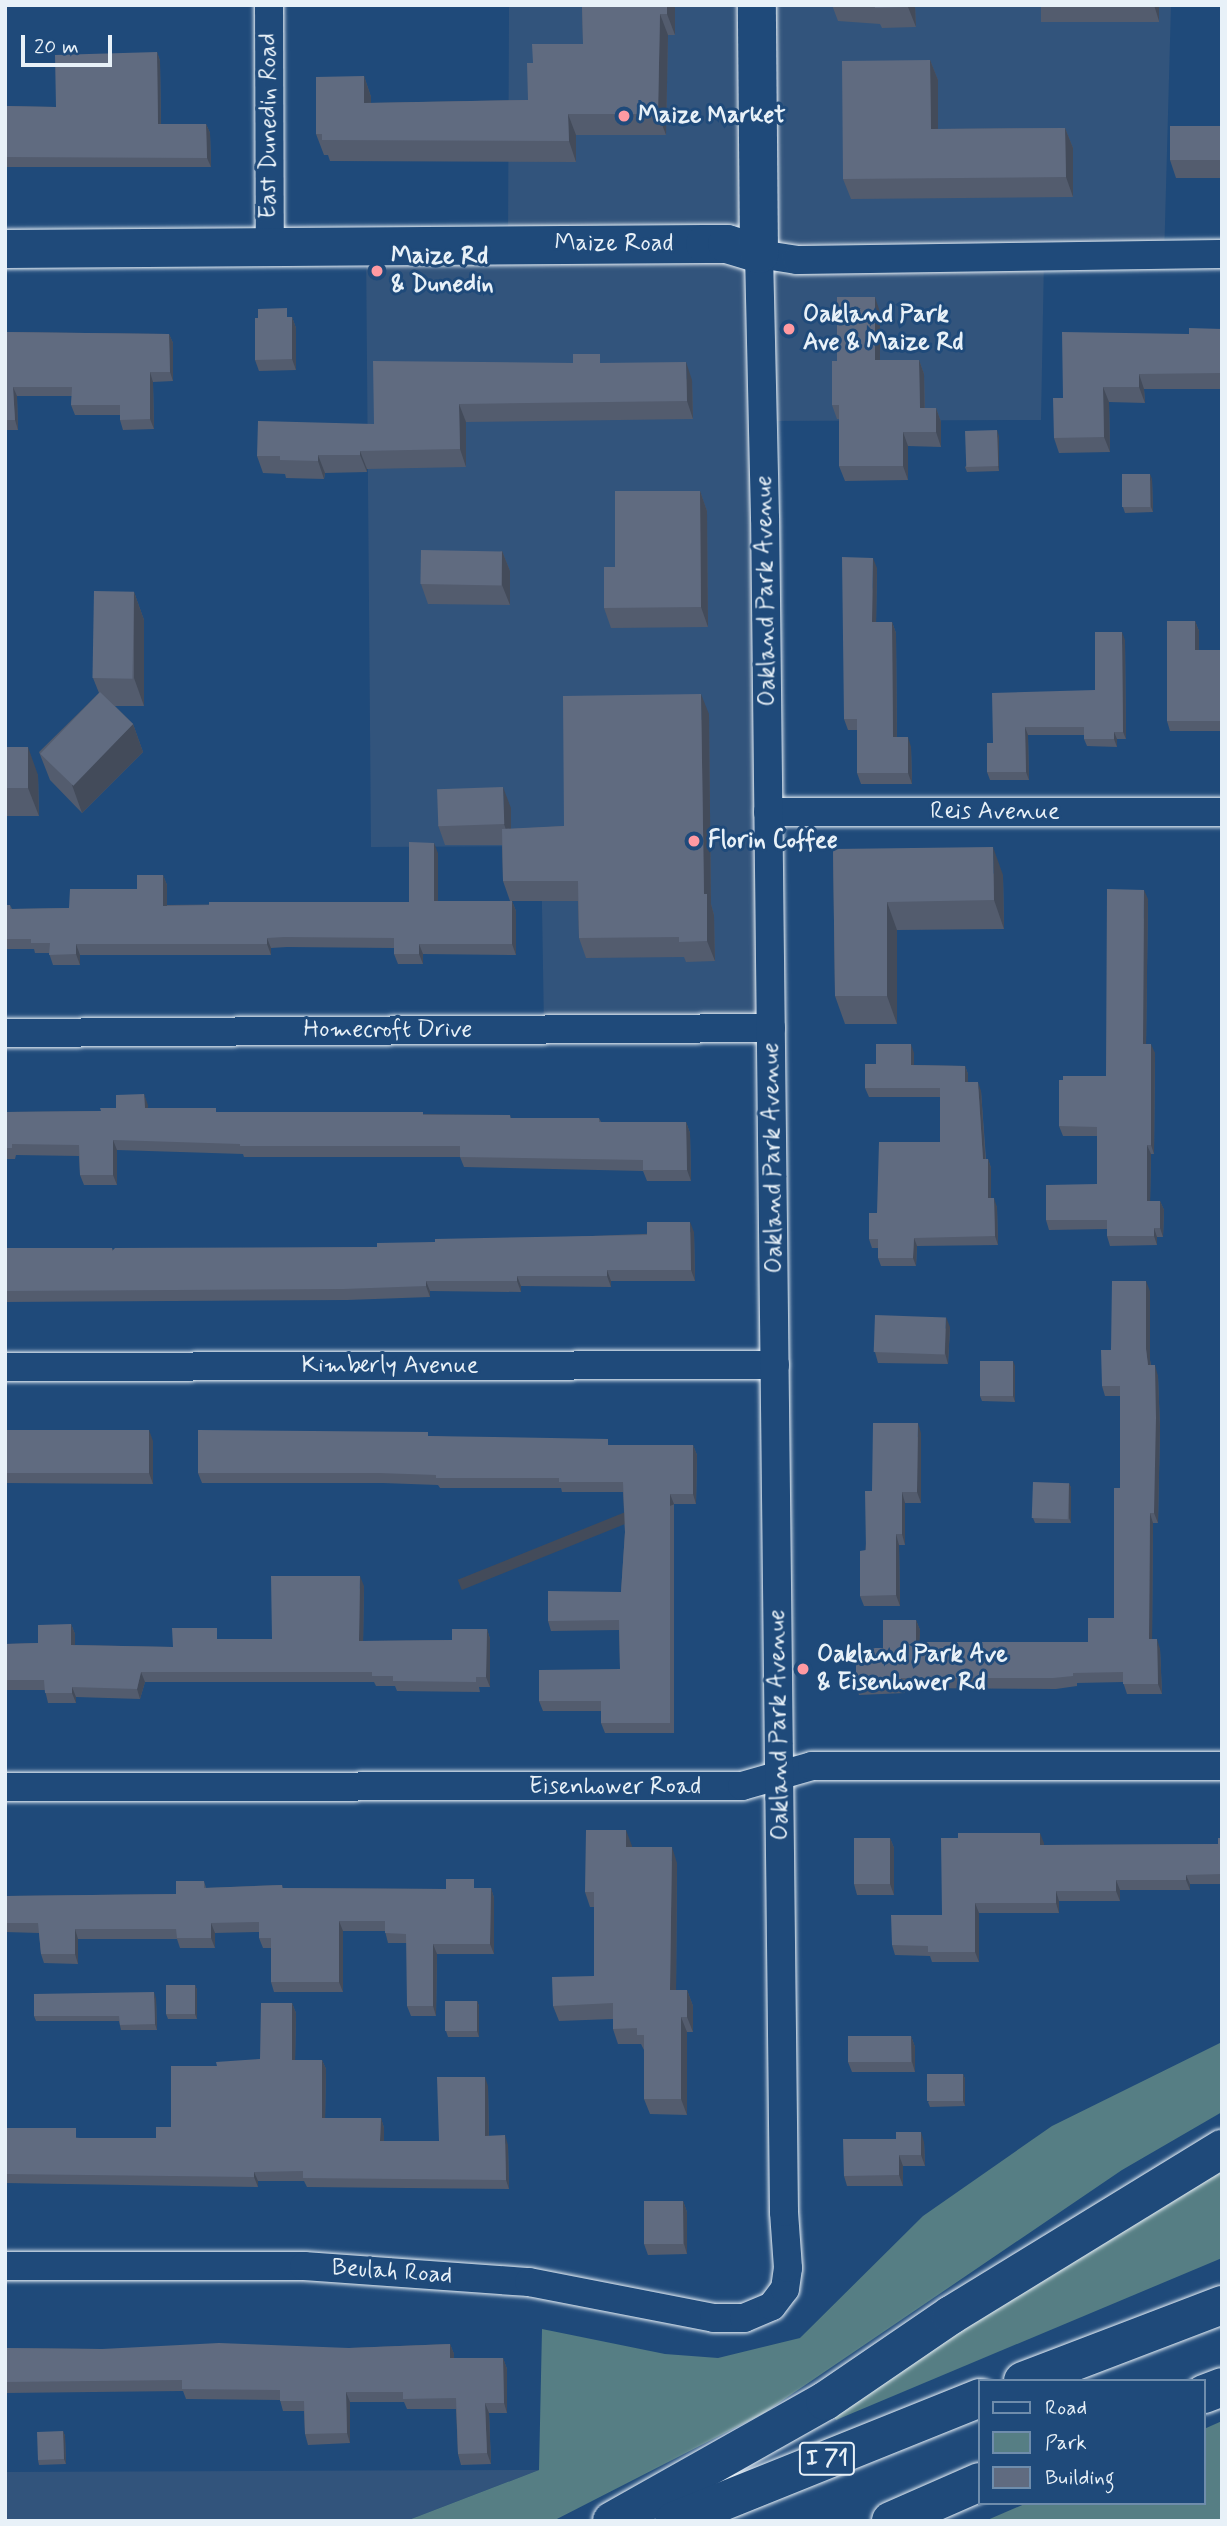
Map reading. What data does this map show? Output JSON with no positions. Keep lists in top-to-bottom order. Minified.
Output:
{"streets":{"main road":["Maize Road","Oakland Park Avenue","I 71"],"street":["East Dunedin Road","Reis Avenue","Homecroft Drive","Kimberly Avenue","Eisenhower Road","Beulah Road"]},"crossings":[["East Dunedin Road","Maize Road"],["Maize Road","Oakland Park Avenue"],["Oakland Park Avenue","Reis Avenue"],["Oakland Park Avenue","Homecroft Drive"],["Oakland Park Avenue","Kimberly Avenue"],["Oakland Park Avenue","Eisenhower Road"],["Oakland Park Avenue","Beulah Road"]],"places":["Maize Market","Maize Rd & Dunedin","Oakland Park Ave & Maize Rd","Florin Coffee","Oakland Park Ave & Eisenhower Rd"],"legend":["Road","Park","Building"],"scale_bar":"20 m"}
